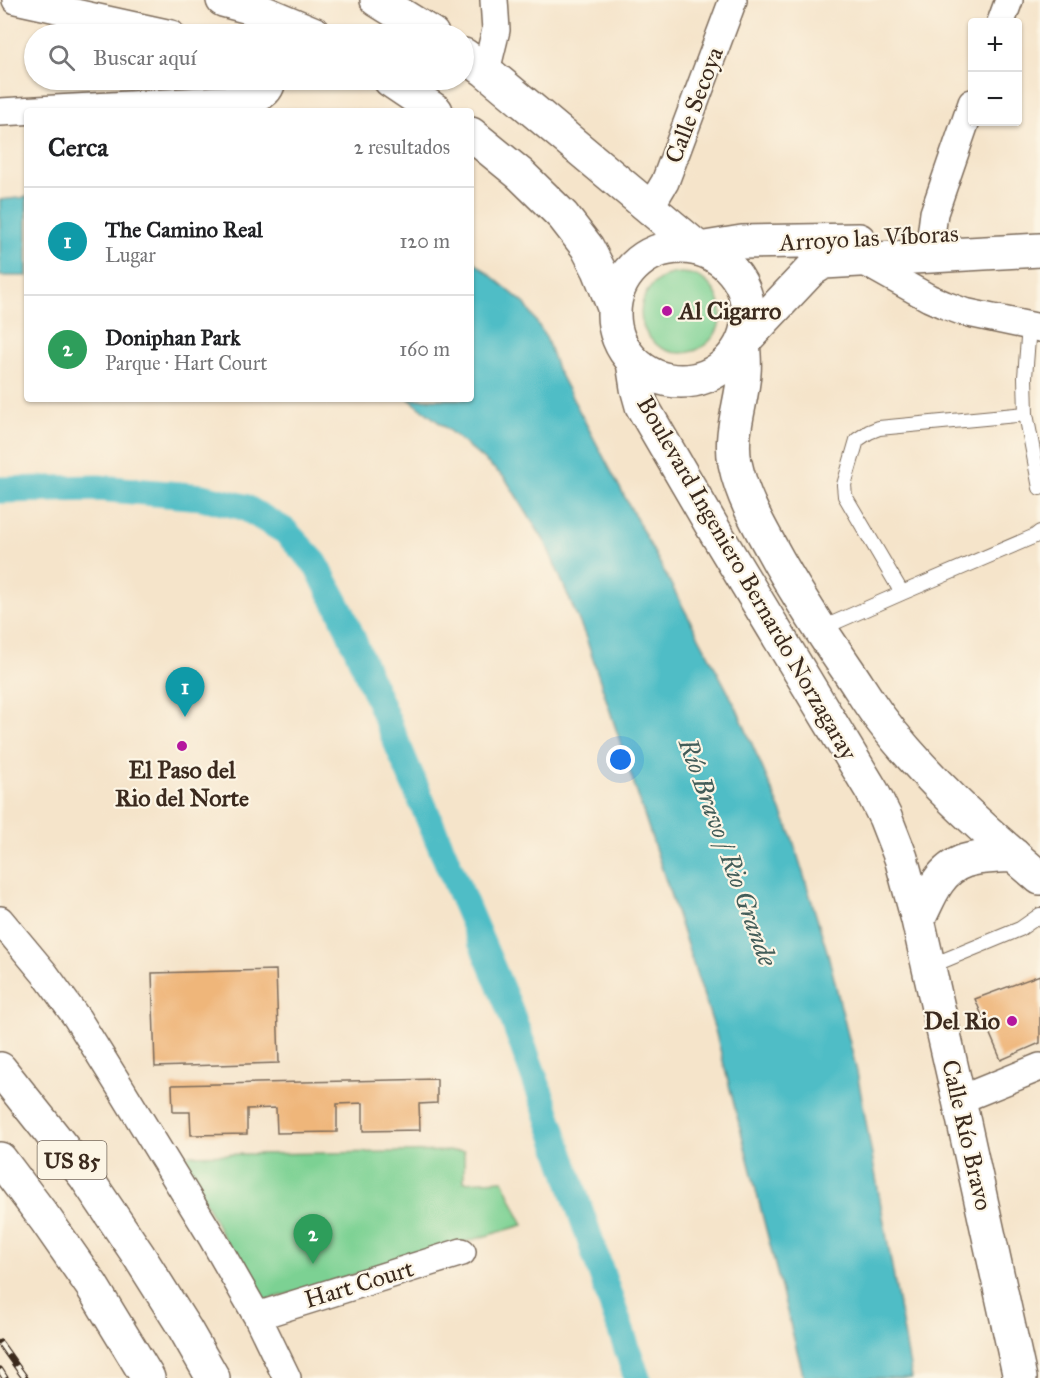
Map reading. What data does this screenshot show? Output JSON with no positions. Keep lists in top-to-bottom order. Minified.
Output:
{"streets":{"main road":["Arroyo las Víboras","Boulevard Ingeniero Bernardo Norzagaray","Calle Río Bravo","US 85"],"street":["Calle Secoya","Hart Court"]},"crossings":[["Arroyo las Víboras","Boulevard Ingeniero Bernardo Norzagaray"],["Boulevard Ingeniero Bernardo Norzagaray","Calle Río Bravo"]],"water":["Río Bravo / Rio Grande"],"places":["Al Cigarro","El Paso del Rio del Norte","Del Rio"],"page":{"map_buttons":["+","−"],"search":"Buscar aquí","heading":["Cerca","2 resultados"],"list":[{"mark":"1","name":"The Camino Real","note":"Lugar","value":"120 m"},{"mark":"2","name":"Doniphan Park","note":"Parque · Hart Court","value":"160 m"}],"pins":["1","2"]}}
